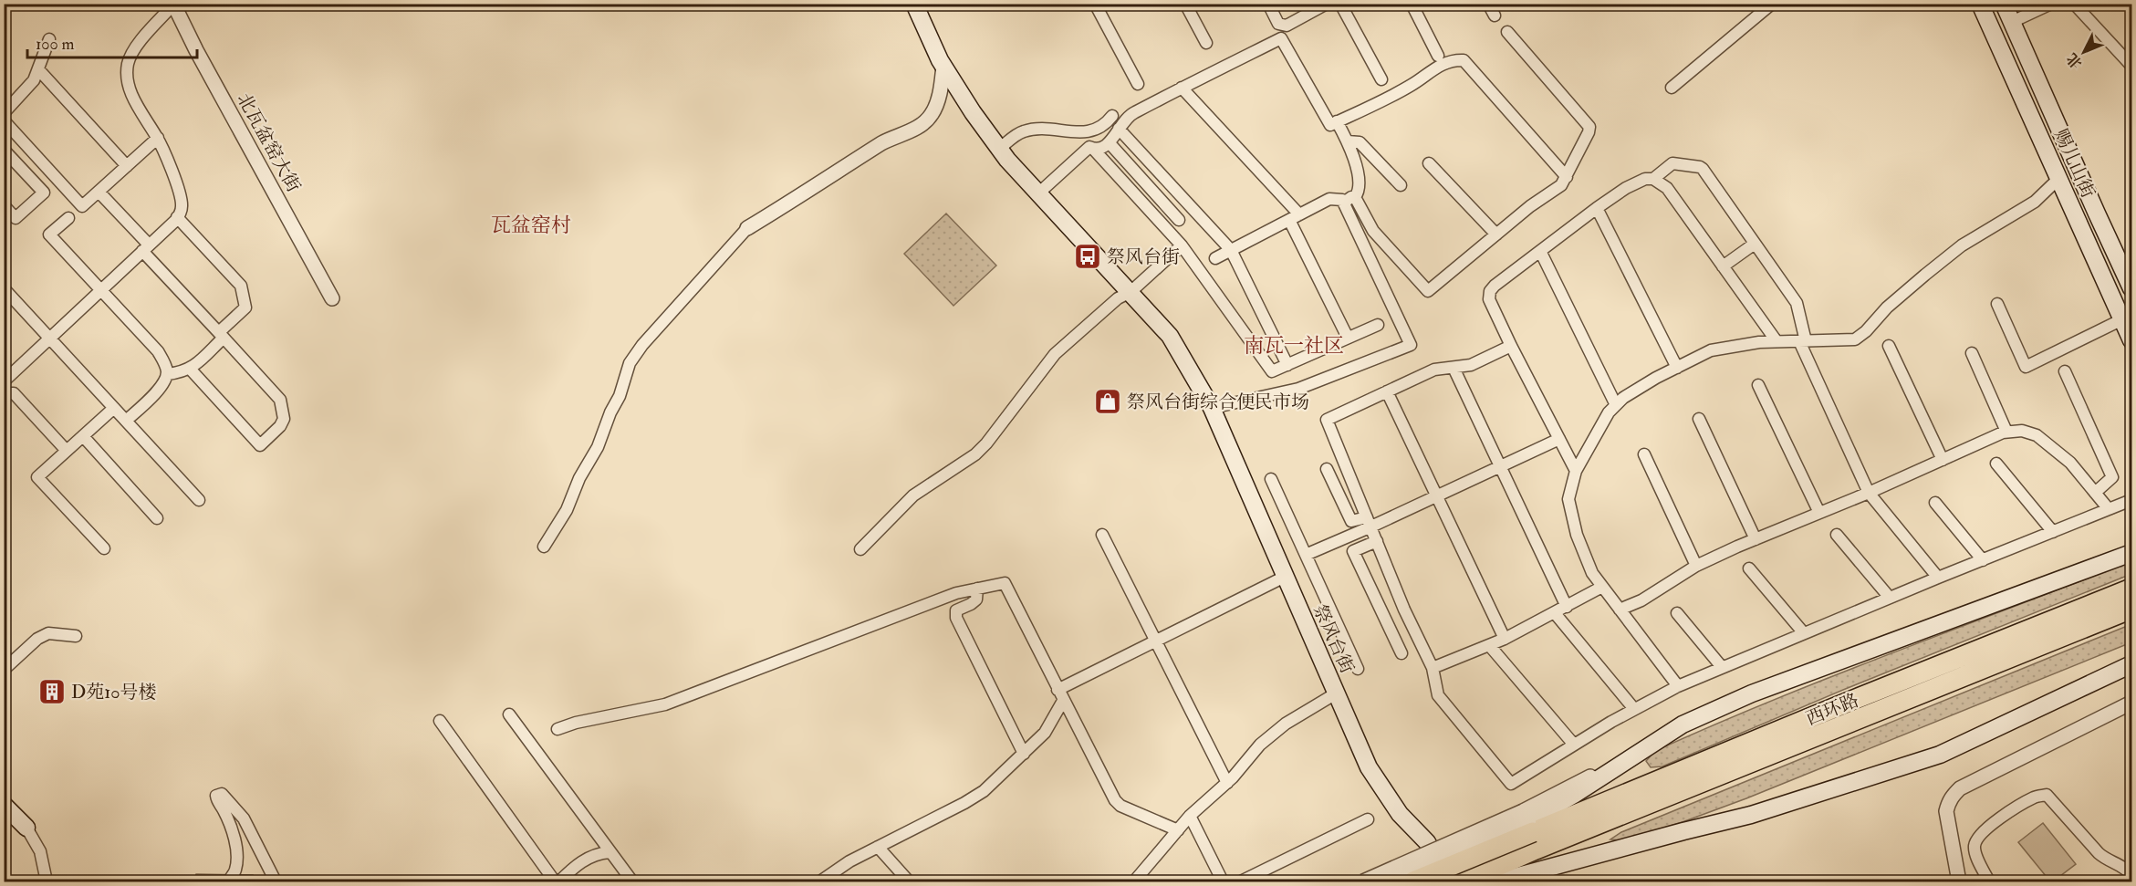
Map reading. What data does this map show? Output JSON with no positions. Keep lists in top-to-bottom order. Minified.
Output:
{"streets":{"highway":["西环路"],"main road":["赐儿山街","祭风台街"],"street":["北瓦盆窑大街"]},"districts":["瓦盆窑村","南瓦一社区"],"places":{"bus stop":["祭风台街"],"shop":["祭风台街综合便民市场"],"building":["D苑10号楼"]},"scale_bar":"100 m","north":"bottom left"}
